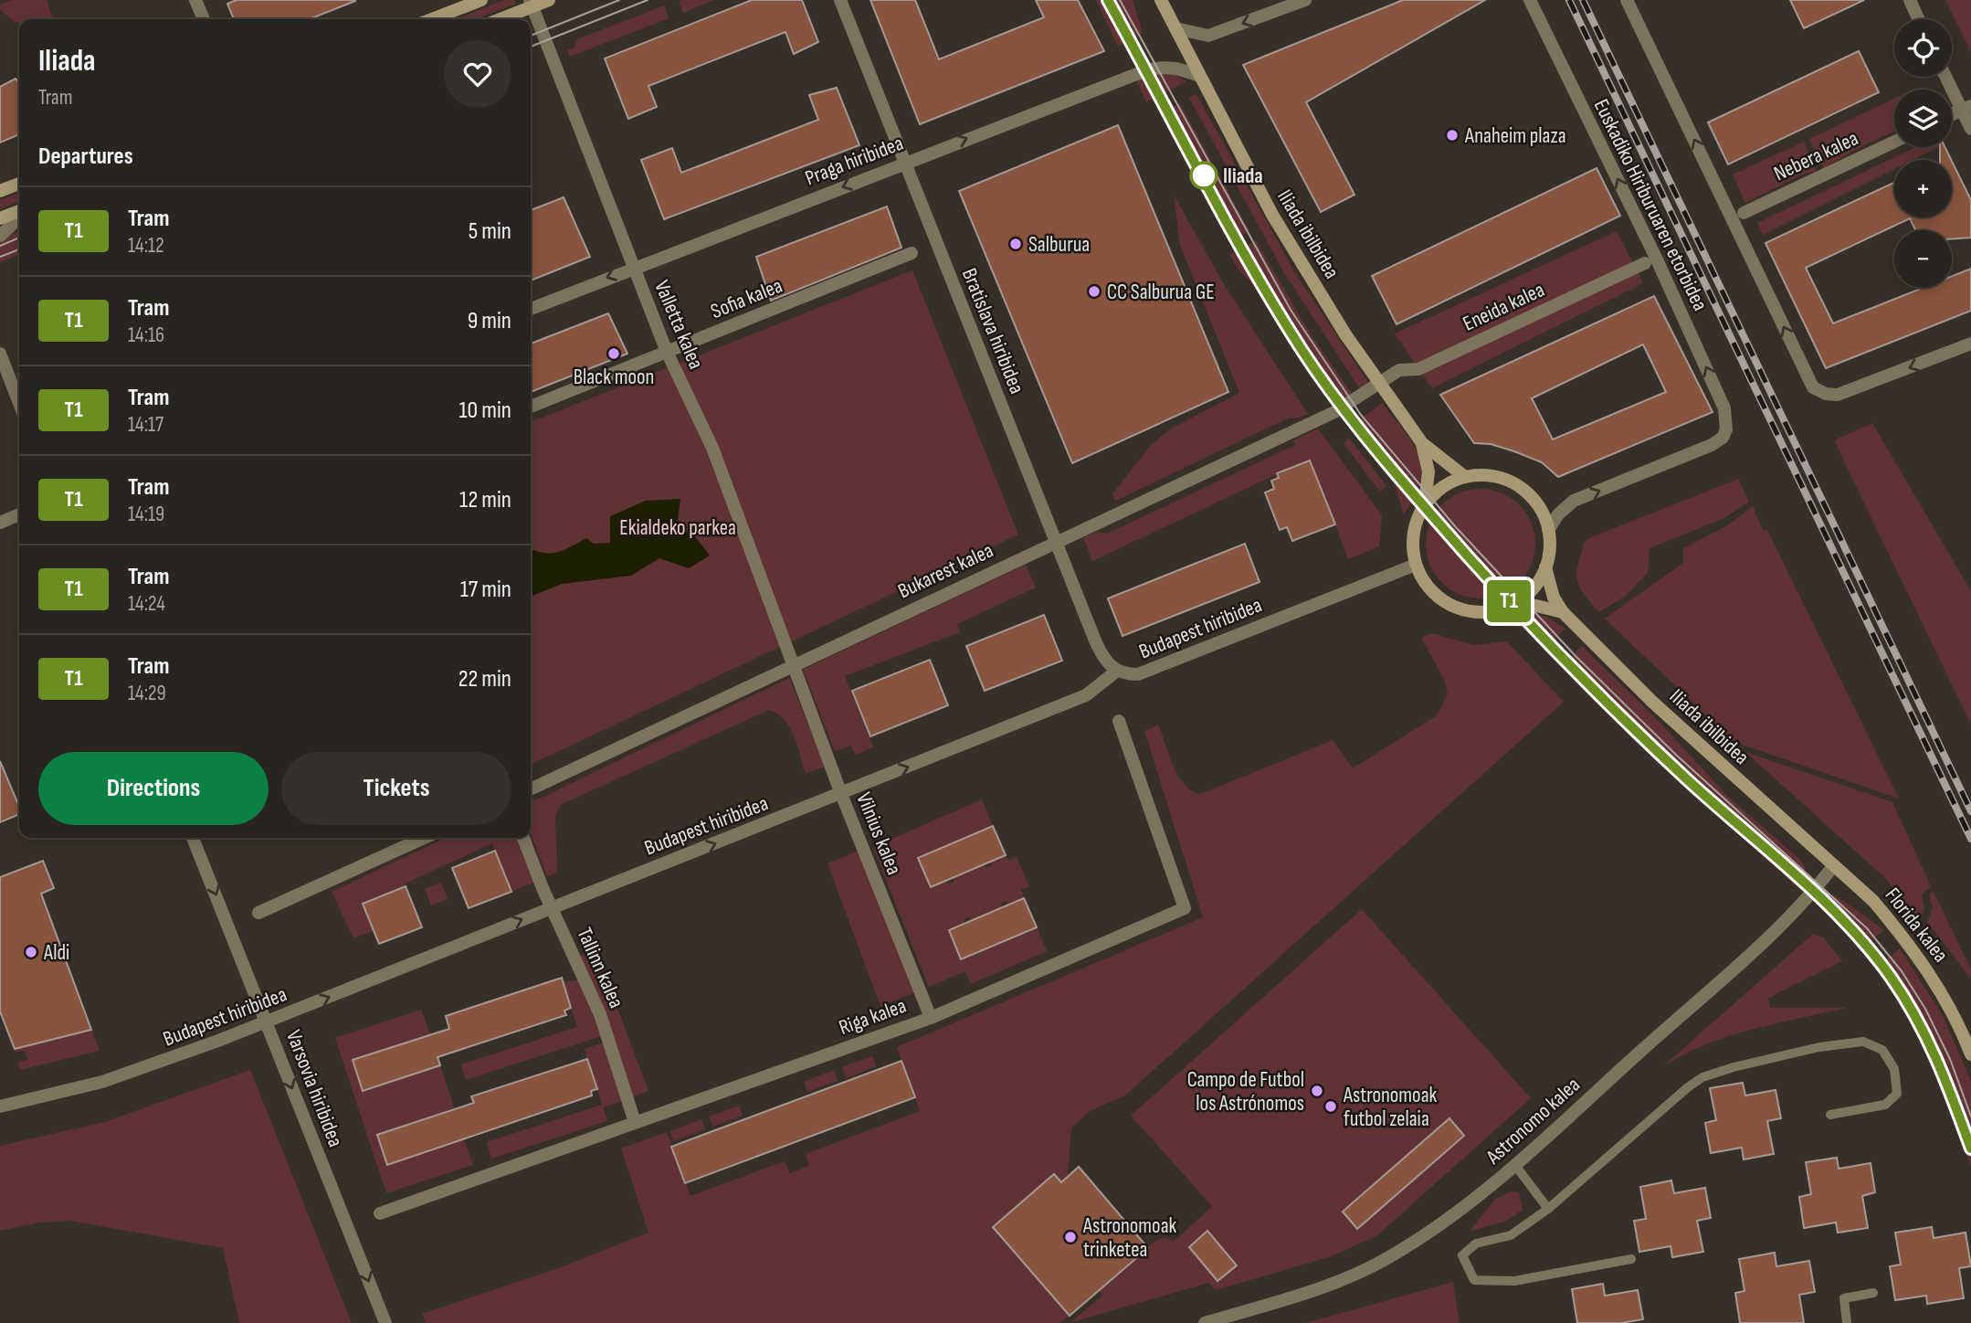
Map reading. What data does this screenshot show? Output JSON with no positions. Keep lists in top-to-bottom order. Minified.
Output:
{"streets":{"main road":["Iliada ibilbidea","Florida kalea"],"street":["Nebera kalea","Praga hiribidea","Euskadiko Hiriburuaren etorbidea","Sofia kalea","Eneida kalea","Valletta kalea","Bratislava hiribidea","Bukarest kalea","Budapest hiribidea","Vilnius kalea","Tallinn kalea","Riga kalea","Varsovia hiribidea","Astronomo kalea"]},"crossings":[["Praga hiribidea","Iliada ibilbidea"],["Praga hiribidea","Valletta kalea"],["Praga hiribidea","Bratislava hiribidea"],["Euskadiko Hiriburuaren etorbidea","Iliada ibilbidea"],["Euskadiko Hiriburuaren etorbidea","Budapest hiribidea"],["Iliada ibilbidea","Eneida kalea"],["Iliada ibilbidea","Bukarest kalea"],["Iliada ibilbidea","Budapest hiribidea"],["Iliada ibilbidea","Florida kalea"],["Iliada ibilbidea","Astronomo kalea"],["Sofia kalea","Valletta kalea"],["Eneida kalea","Bukarest kalea"],["Valletta kalea","Bukarest kalea"],["Valletta kalea","Vilnius kalea"],["Bratislava hiribidea","Bukarest kalea"],["Bratislava hiribidea","Budapest hiribidea"],["Bukarest kalea","Vilnius kalea"],["Budapest hiribidea","Vilnius kalea"],["Budapest hiribidea","Tallinn kalea"],["Budapest hiribidea","Varsovia hiribidea"],["Vilnius kalea","Riga kalea"],["Florida kalea","Astronomo kalea"],["Tallinn kalea","Riga kalea"]],"one_way":["Budapest hiribidea","Varsovia hiribidea"],"parks":["Ekialdeko parkea"],"places":["Anaheim plaza","Iliada","Salburua","CC Salburua GE","Black moon","Aldi","Campo de Futbol los Astrónomos","Astronomoak futbol zelaia","Astronomoak trinketea"],"lines":["tram line T1"],"page":{"on_map":"T1","map_buttons":["+","−"],"heading":[["Iliada","Tram"],"Departures"],"list":[{"mark":"T1","name":"Tram","note":"14:12","value":"5 min"},{"mark":"T1","name":"Tram","note":"14:16","value":"9 min"},{"mark":"T1","name":"Tram","note":"14:17","value":"10 min"},{"mark":"T1","name":"Tram","note":"14:19","value":"12 min"},{"mark":"T1","name":"Tram","note":"14:24","value":"17 min"},{"mark":"T1","name":"Tram","note":"14:29","value":"22 min"}],"buttons":["Directions","Tickets"]}}
